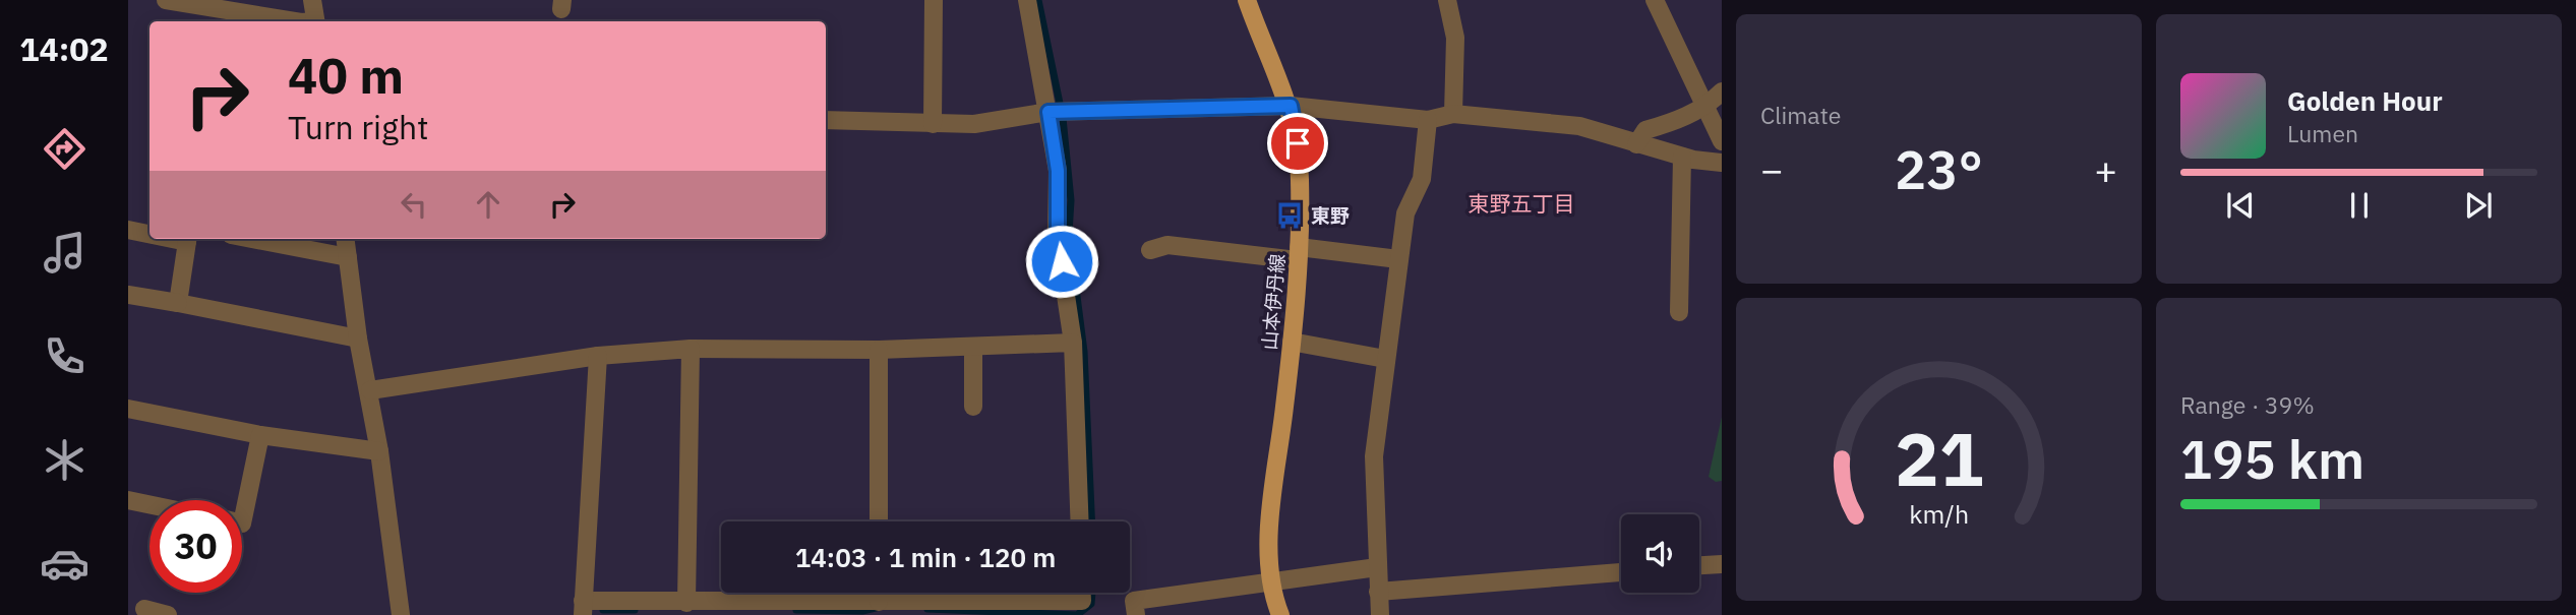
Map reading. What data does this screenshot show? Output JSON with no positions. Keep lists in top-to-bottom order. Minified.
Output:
{"streets":{"main road":["山本伊丹線"]},"districts":["東野五丁目"],"places":{"bus stop":["東野"]},"page":{"tabs":"14:02","tile":["Climate",["Range · 39%","195 km"]],"turn":["40 m","Turn right"],"song":["Golden Hour","Lumen"],"heat":["−","23°","+"],"limit":"30","trip":"14:03 · 1 min · 120 m","gauge":["21","km/h"]}}
